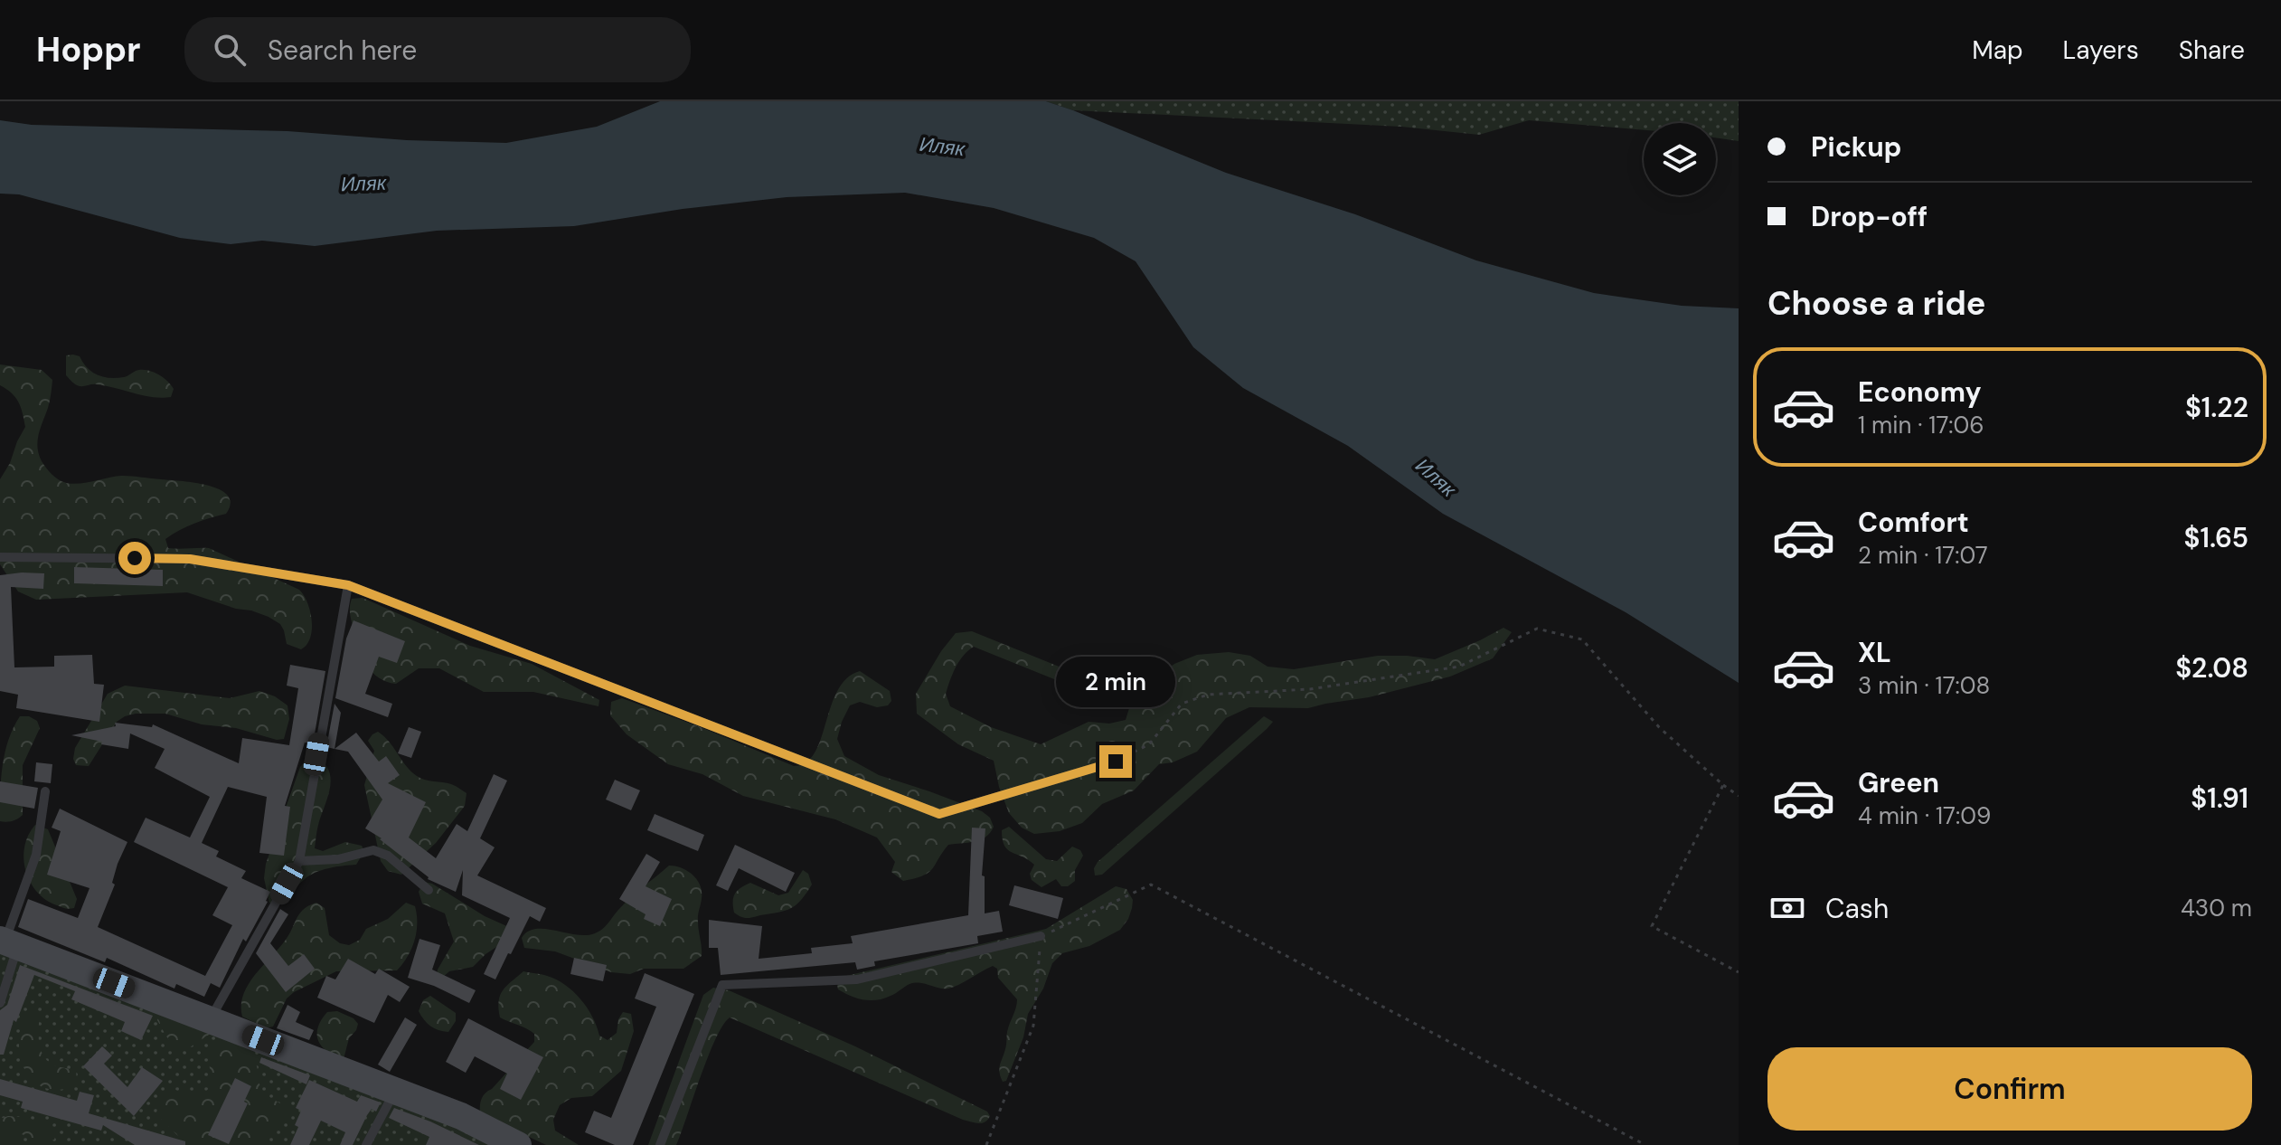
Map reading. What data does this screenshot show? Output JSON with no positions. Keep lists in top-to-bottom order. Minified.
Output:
{"water":["Иляк"],"page":{"header":"Hoppr","search":"Search here","nav":["Map","Layers","Share"],"banner":["Pickup","Drop-off"],"heading":"Choose a ride","list":[{"name":"Economy","note":"1 min · 17:06","value":"$1.22"},{"name":"Comfort","note":"2 min · 17:07","value":"$1.65"},{"name":"XL","note":"3 min · 17:08","value":"$2.08"},{"name":"Green","note":"4 min · 17:09","value":"$1.91"}],"bubble":"2 min","pay":["Cash","430 m"],"buttons":"Confirm"}}
